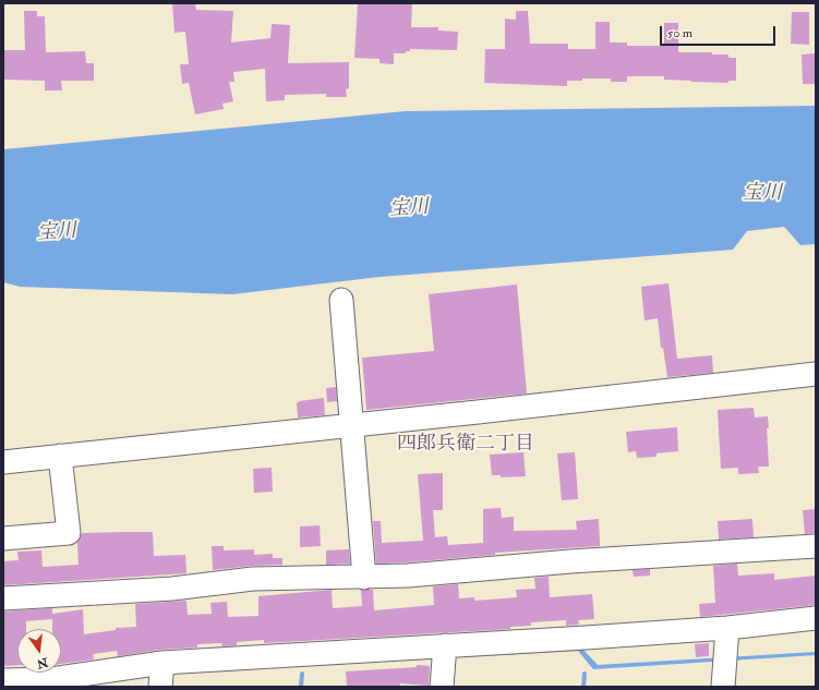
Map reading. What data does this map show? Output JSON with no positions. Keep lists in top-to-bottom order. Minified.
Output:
{"districts":["四郎兵衛二丁目"],"water":["宝川"],"scale_bar":"50 m","north":"bottom"}
